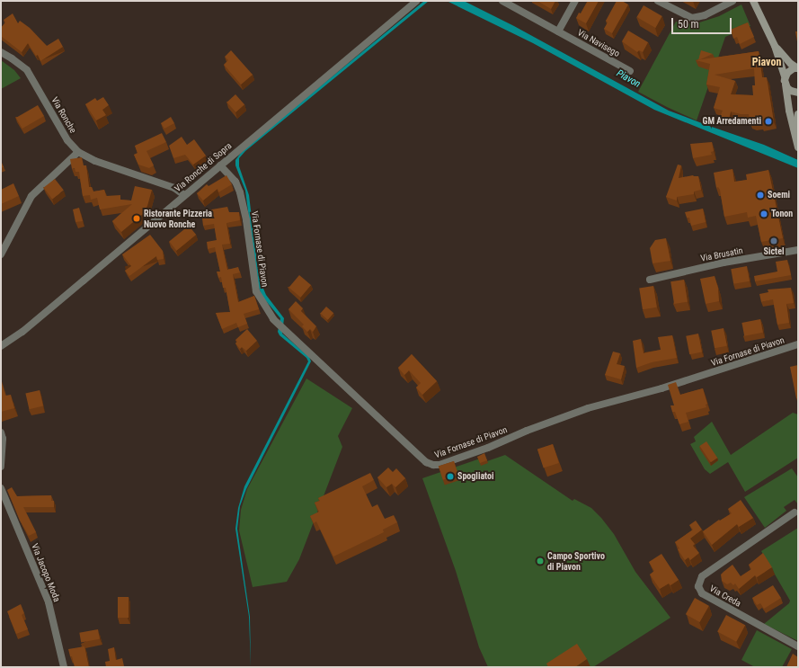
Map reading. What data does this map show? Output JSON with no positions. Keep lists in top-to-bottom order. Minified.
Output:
{"streets":{"street":["Via Navisego","Via Ronche","Via Ronche di Sopra","Via Fornase di Piavon","Via Brusatin","Via Jacopo Moda","Via Creda"]},"crossings":[["Via Ronche","Via Ronche di Sopra"],["Via Ronche di Sopra","Via Fornase di Piavon"]],"districts":["Piavon"],"water":["Piavon"],"places":["GM Arredamenti","Soemi","Tonon","Ristorante Pizzeria Nuovo Ronche","Sictel","Spogliatoi","Campo Sportivo di Piavon"],"scale_bar":"50 m"}
